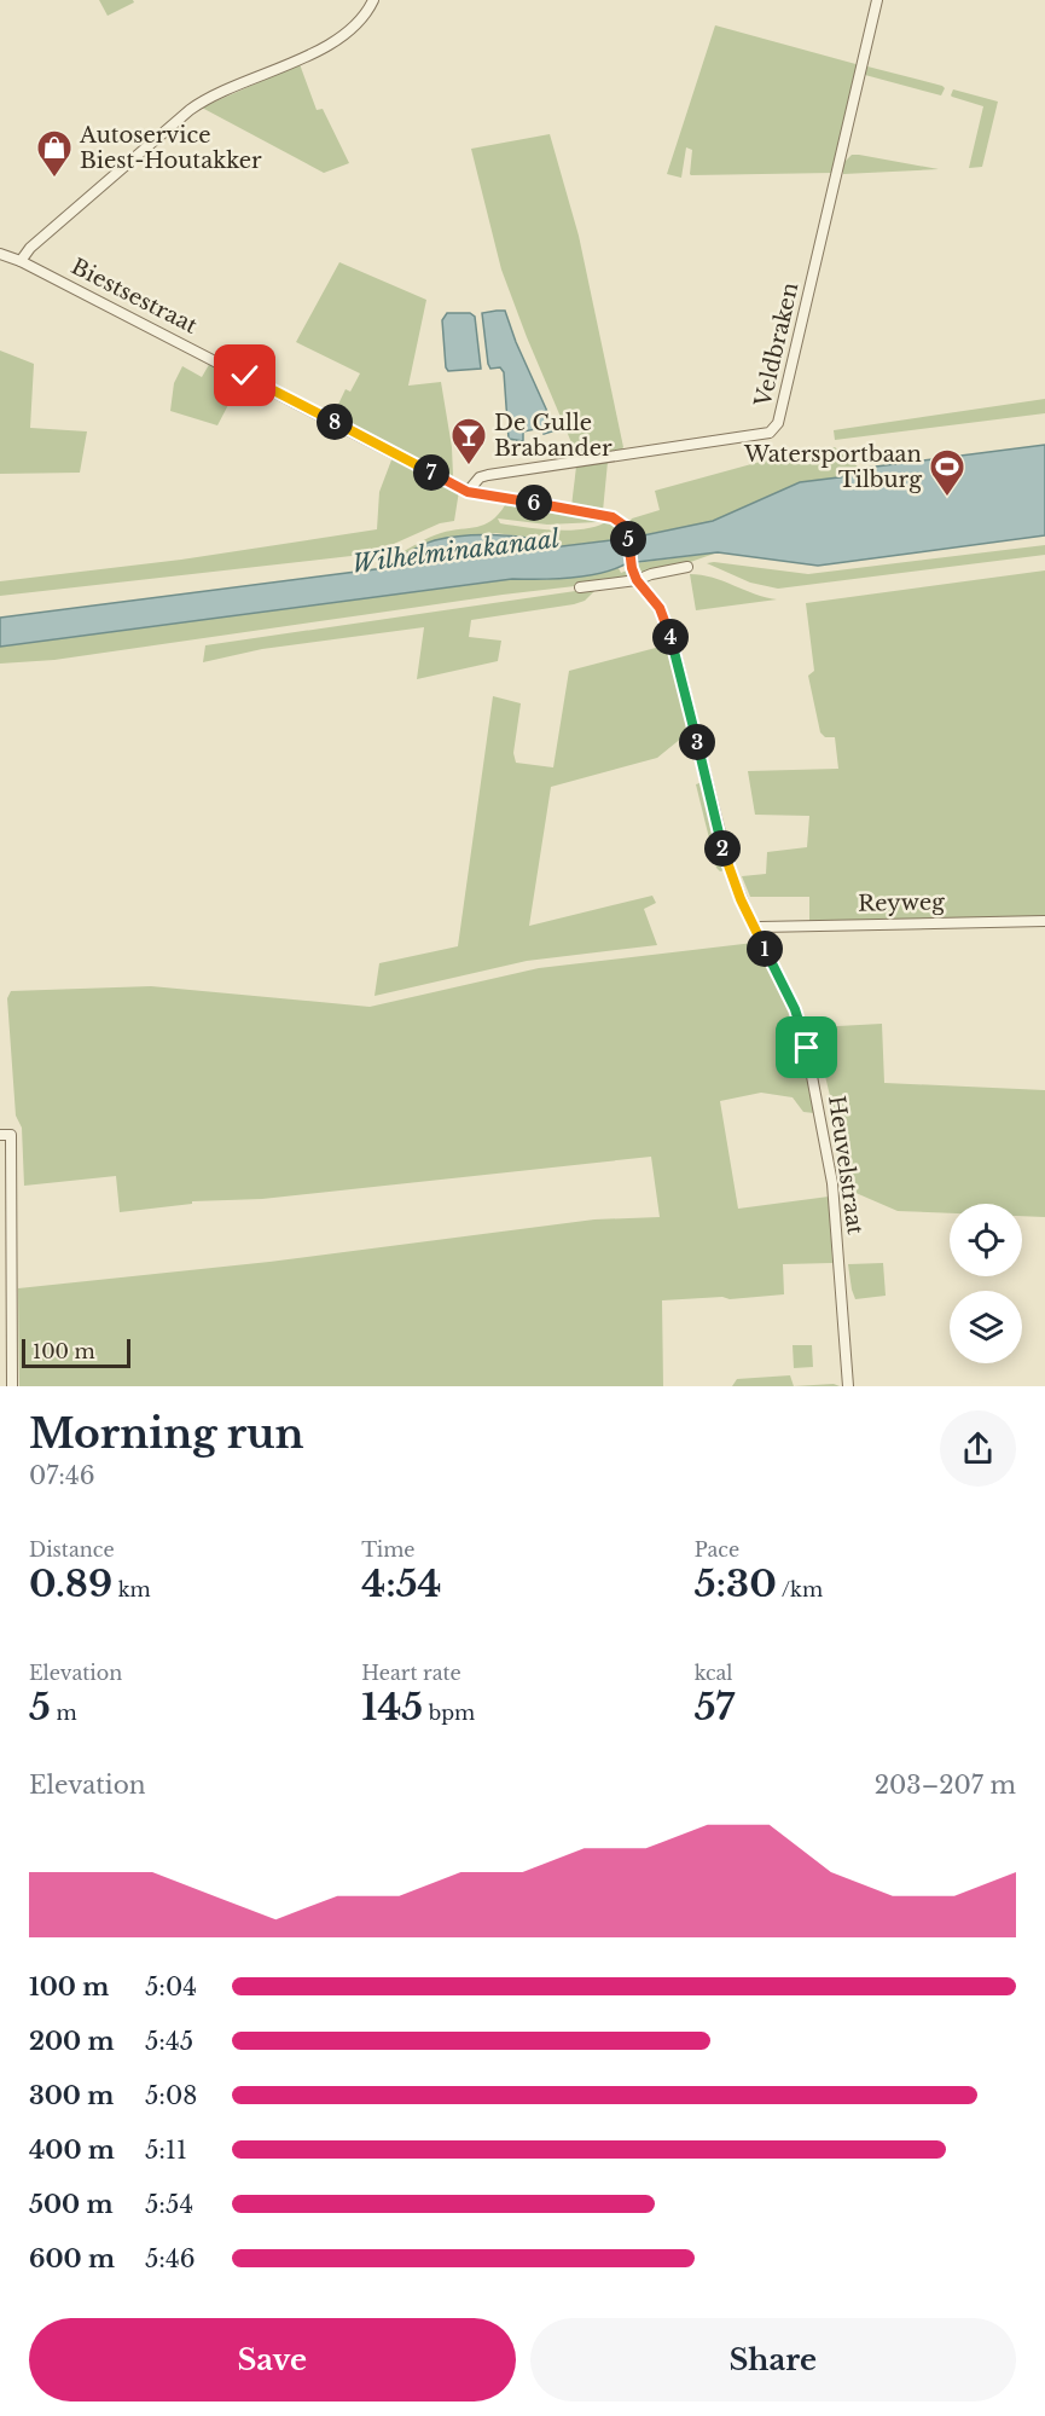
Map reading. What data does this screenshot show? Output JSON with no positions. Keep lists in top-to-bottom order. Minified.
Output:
{"streets":{"street":["Biestsestraat","Veldbraken","Reyweg","Heuvelstraat"]},"crossings":[["Biestsestraat","Veldbraken"],["Biestsestraat","Heuvelstraat"]],"water":["Wilhelminakanaal"],"places":{"shop":["Autoservice Biest-Houtakker"],"bar":["De Gulle Brabander"],"sports":["Watersportbaan Tilburg"]},"scale_bar":"100 m","page":{"pins":["8","7","6","5","4","3","2","1"],"scale":"100 m","heading":["Morning run","07:46"],"stats":[["Distance","0.89 km"],["Time","4:54"],["Pace","5:30 /km"],["Elevation","5 m"],["Heart rate","145 bpm"],["kcal","57"]],"chart":["Elevation","203–207 m"],"list":[{"name":"100 m","note":"5:04"},{"name":"200 m","note":"5:45"},{"name":"300 m","note":"5:08"},{"name":"400 m","note":"5:11"},{"name":"500 m","note":"5:54"},{"name":"600 m","note":"5:46"}],"buttons":["Save","Share"]}}
